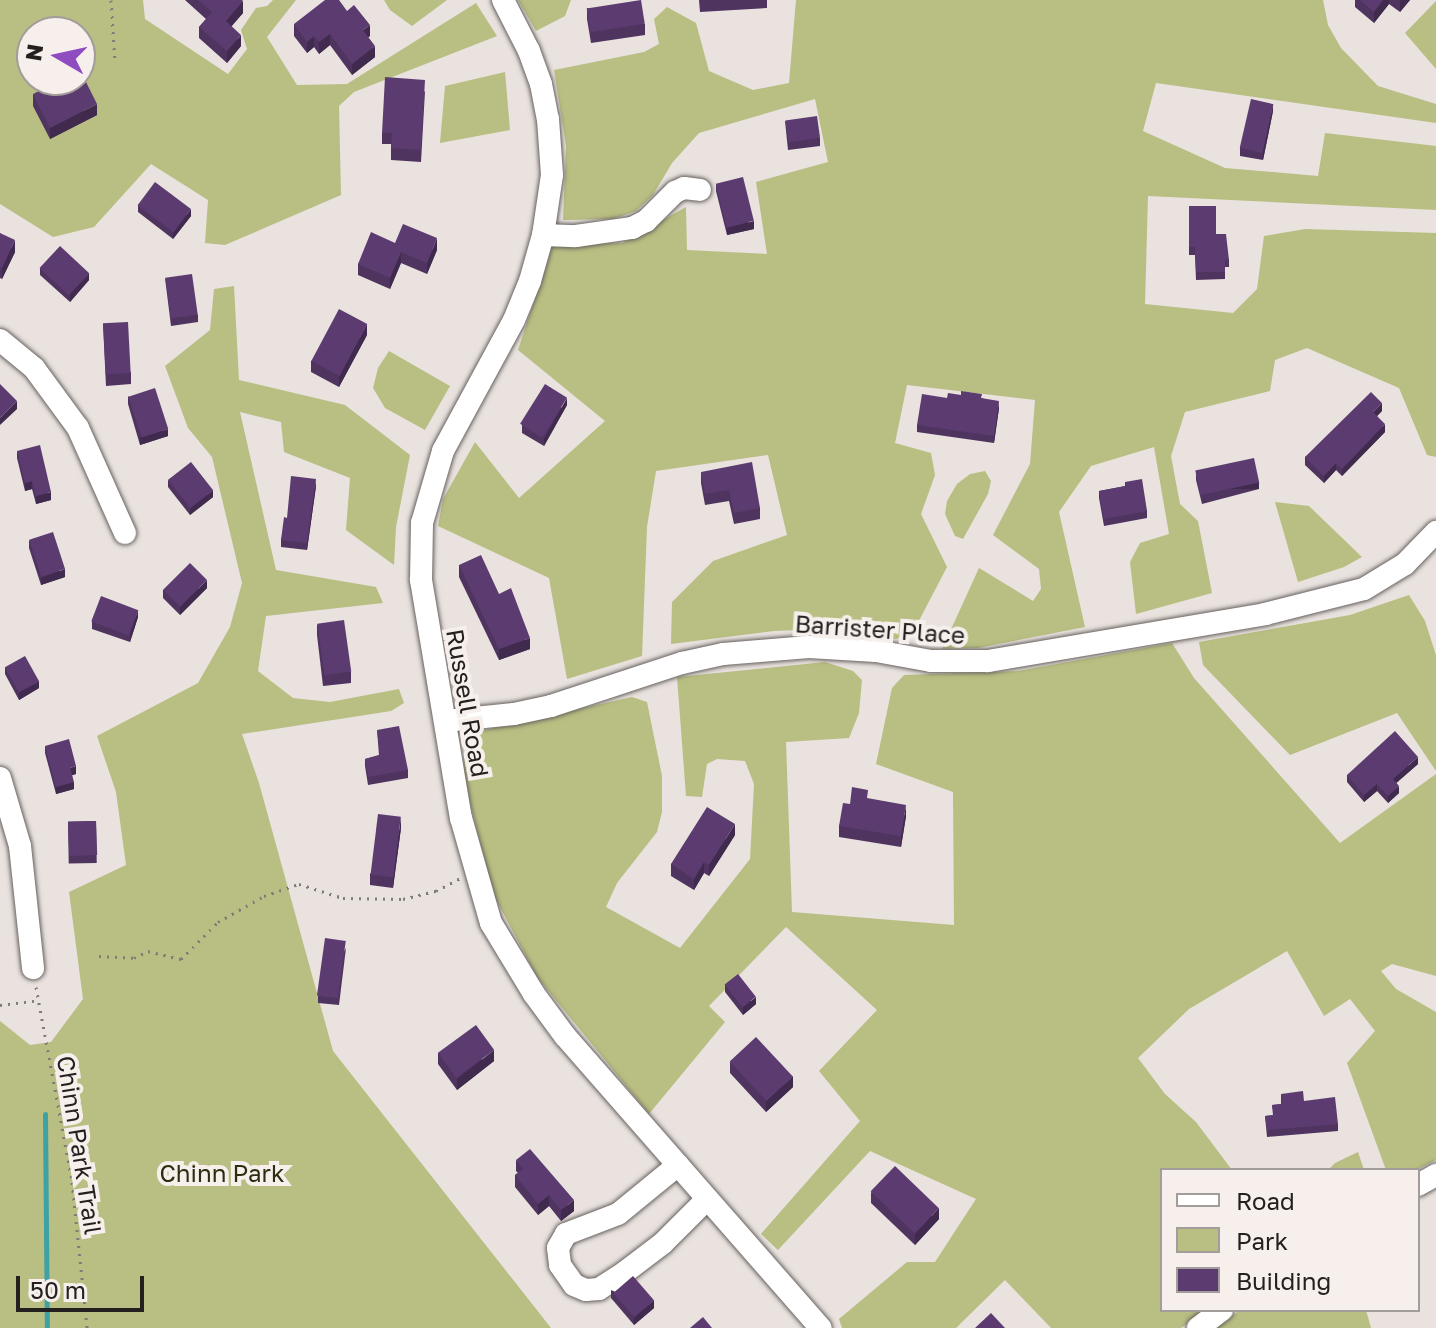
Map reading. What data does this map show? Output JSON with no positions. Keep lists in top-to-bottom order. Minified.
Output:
{"streets":{"street":["Barrister Place","Russell Road"],"path":["Chinn Park Trail"]},"crossings":[["Barrister Place","Russell Road"]],"parks":["Chinn Park"],"legend":["Road","Park","Building"],"scale_bar":"50 m","north":"left"}
